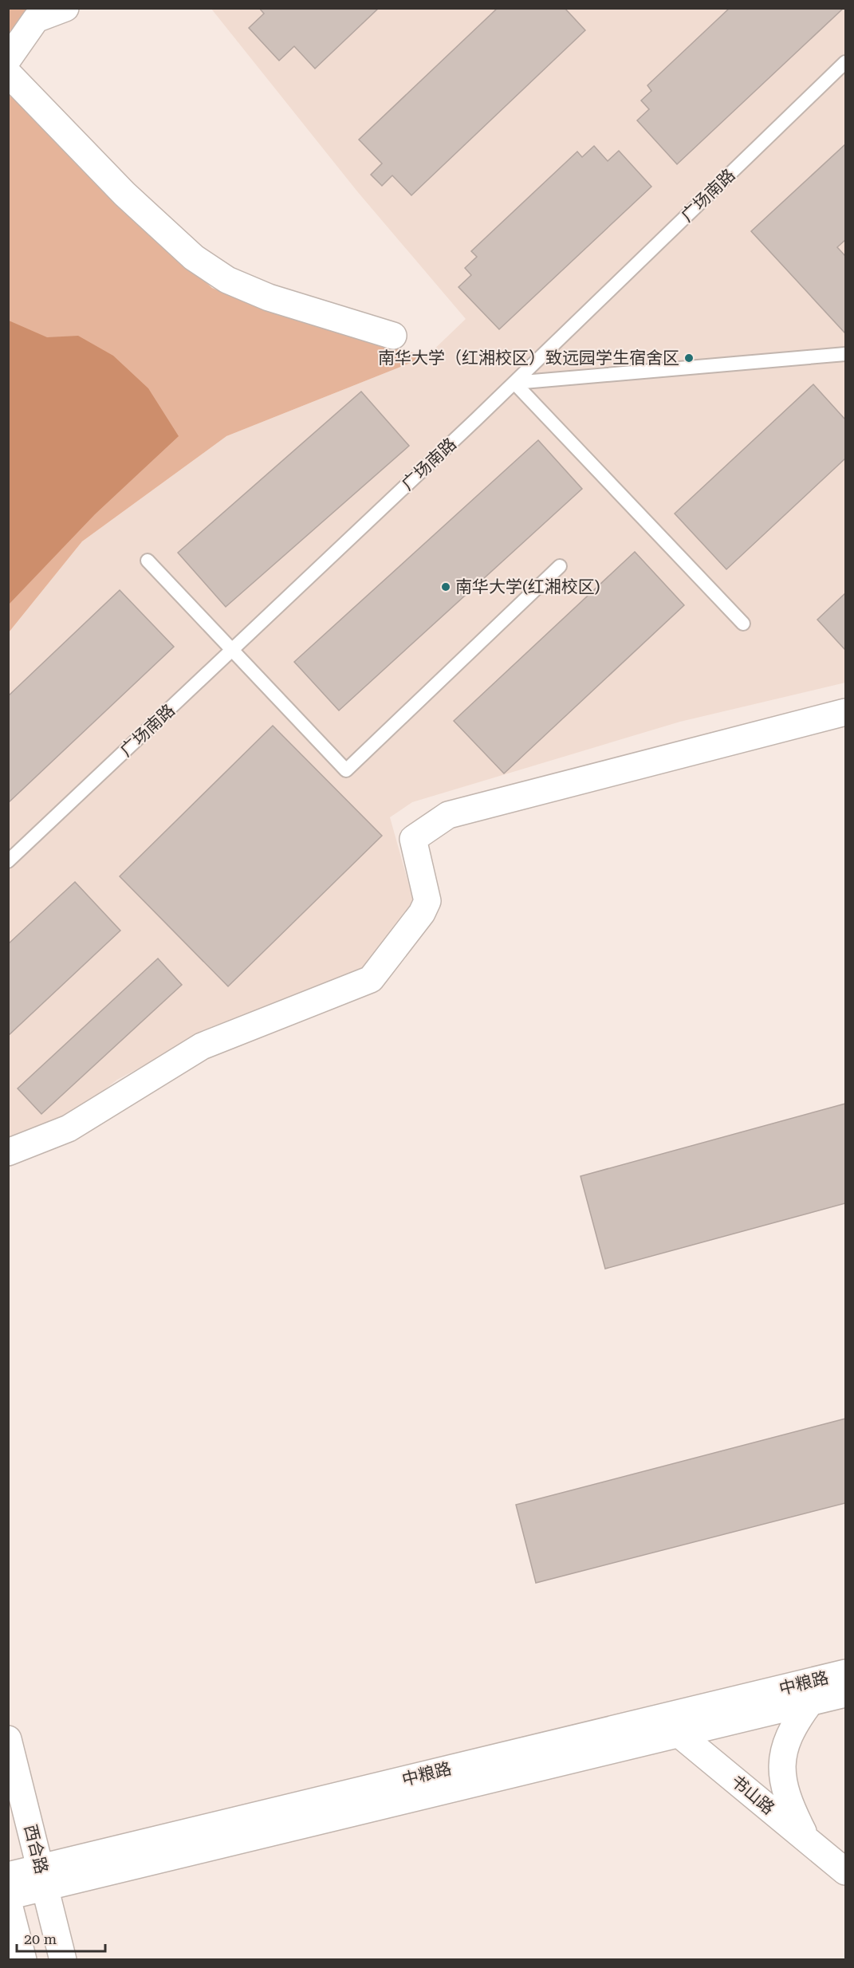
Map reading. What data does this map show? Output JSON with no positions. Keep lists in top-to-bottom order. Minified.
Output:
{"streets":{"street":["中粮路","书山路","西合路"],"lane":["广场南路"]},"crossings":[["中粮路","书山路"],["中粮路","西合路"]],"places":["南华大学（红湘校区）致远园学生宿舍区","南华大学(红湘校区)"],"scale_bar":"20 m"}
